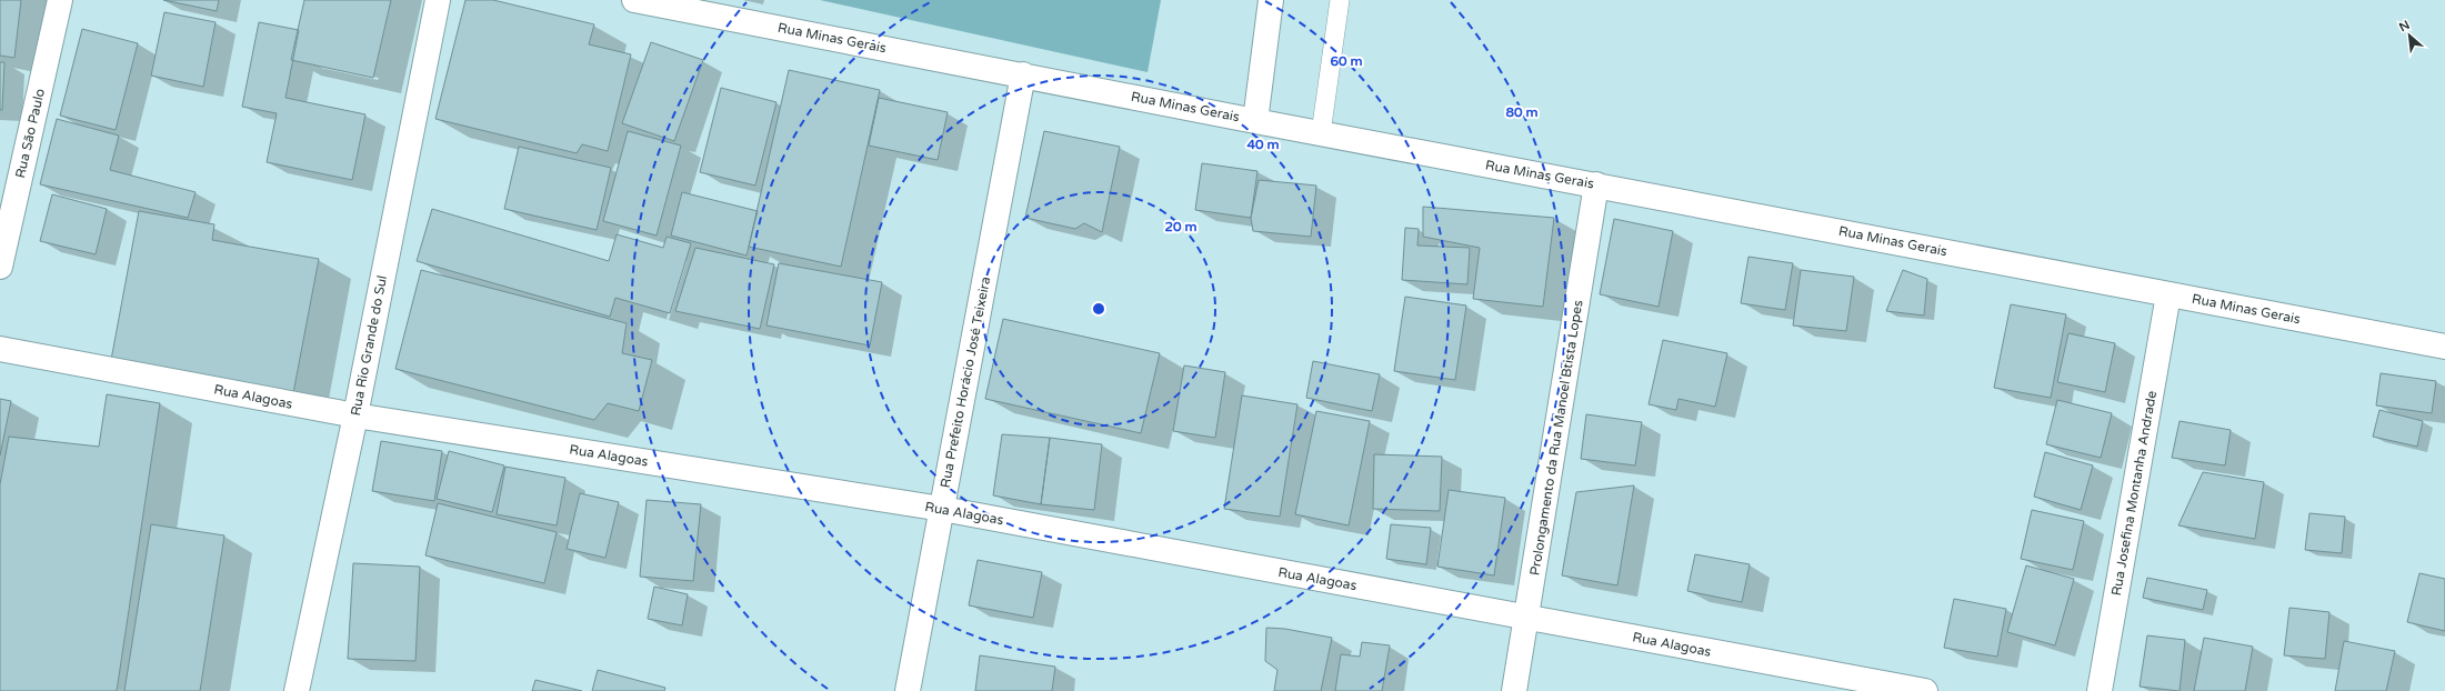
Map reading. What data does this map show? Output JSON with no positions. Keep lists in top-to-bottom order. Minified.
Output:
{"streets":{"street":["Rua Minas Gerais","Rua São Paulo","Rua Rio Grande do Sul","Rua Prefeito Horácio José Teixeira","Rua Alagoas","Prolongamento da Rua Manoel Btista Lopes","Rua Josefina Montanha Andrade"]},"crossings":[["Rua Minas Gerais","Rua Prefeito Horácio José Teixeira"],["Rua Minas Gerais","Prolongamento da Rua Manoel Btista Lopes"],["Rua Minas Gerais","Rua Josefina Montanha Andrade"],["Rua Rio Grande do Sul","Rua Alagoas"],["Rua Prefeito Horácio José Teixeira","Rua Alagoas"],["Rua Alagoas","Prolongamento da Rua Manoel Btista Lopes"]],"north":"top left","rings":["60 m","80 m","40 m","20 m"]}
